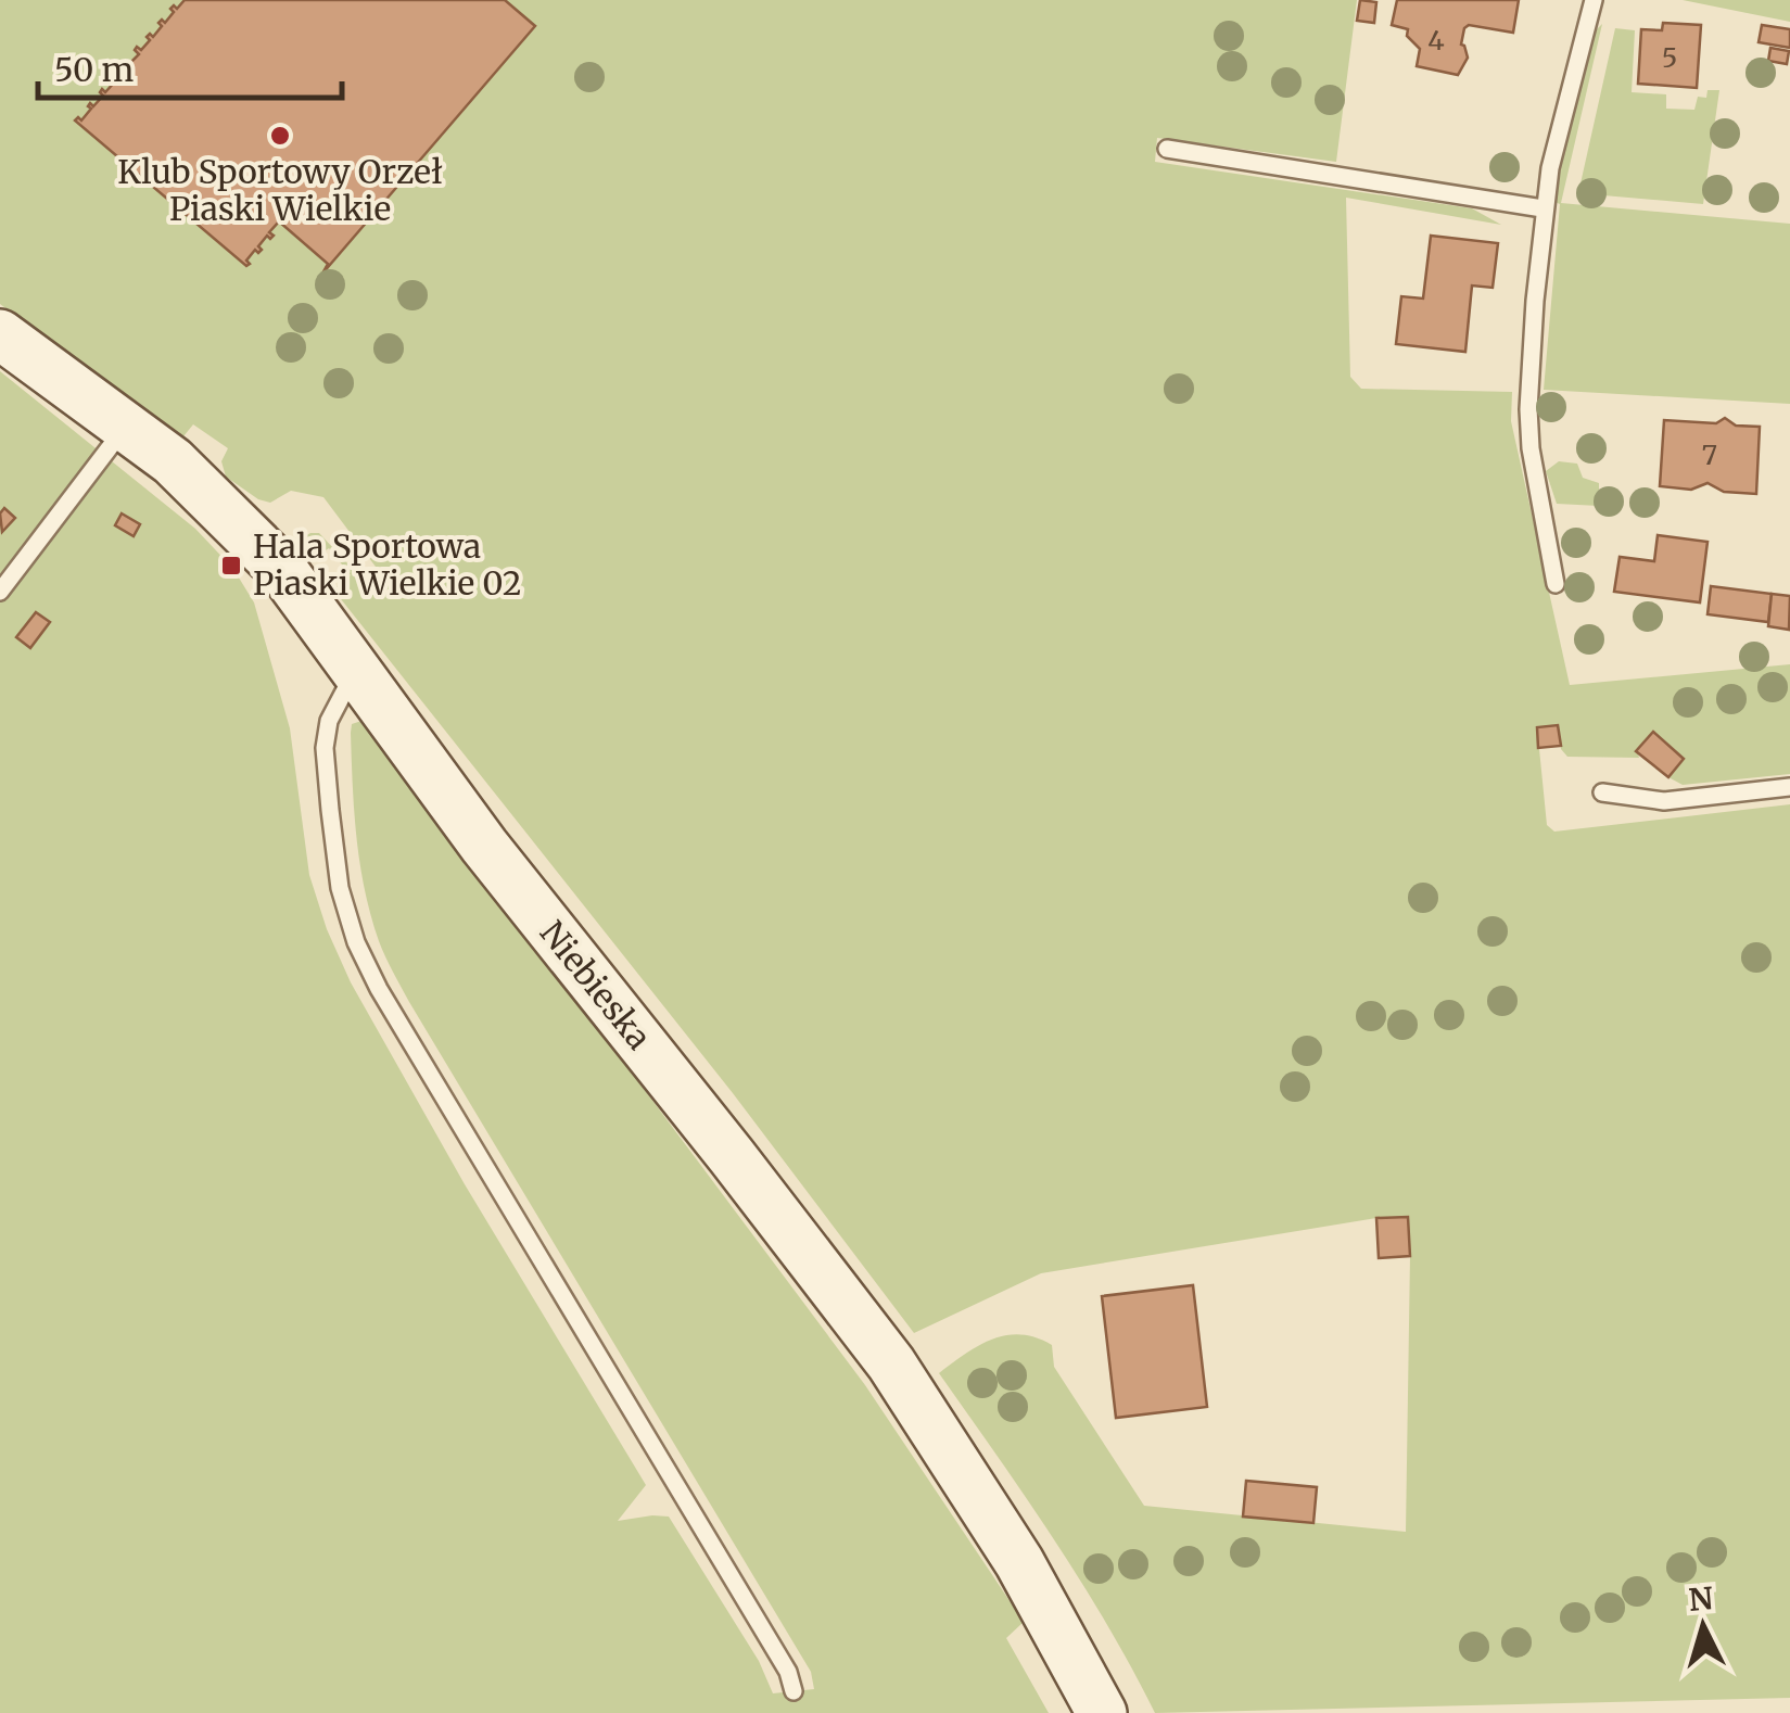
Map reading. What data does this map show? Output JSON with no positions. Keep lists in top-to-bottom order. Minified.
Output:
{"streets":{"street":["Niebieska"]},"places":{"other":["Klub Sportowy Orzeł Piaski Wielkie"],"transit":["Hala Sportowa Piaski Wielkie 02"]},"house_numbers":["4","5","7"],"scale_bar":"50 m","north":"top"}
